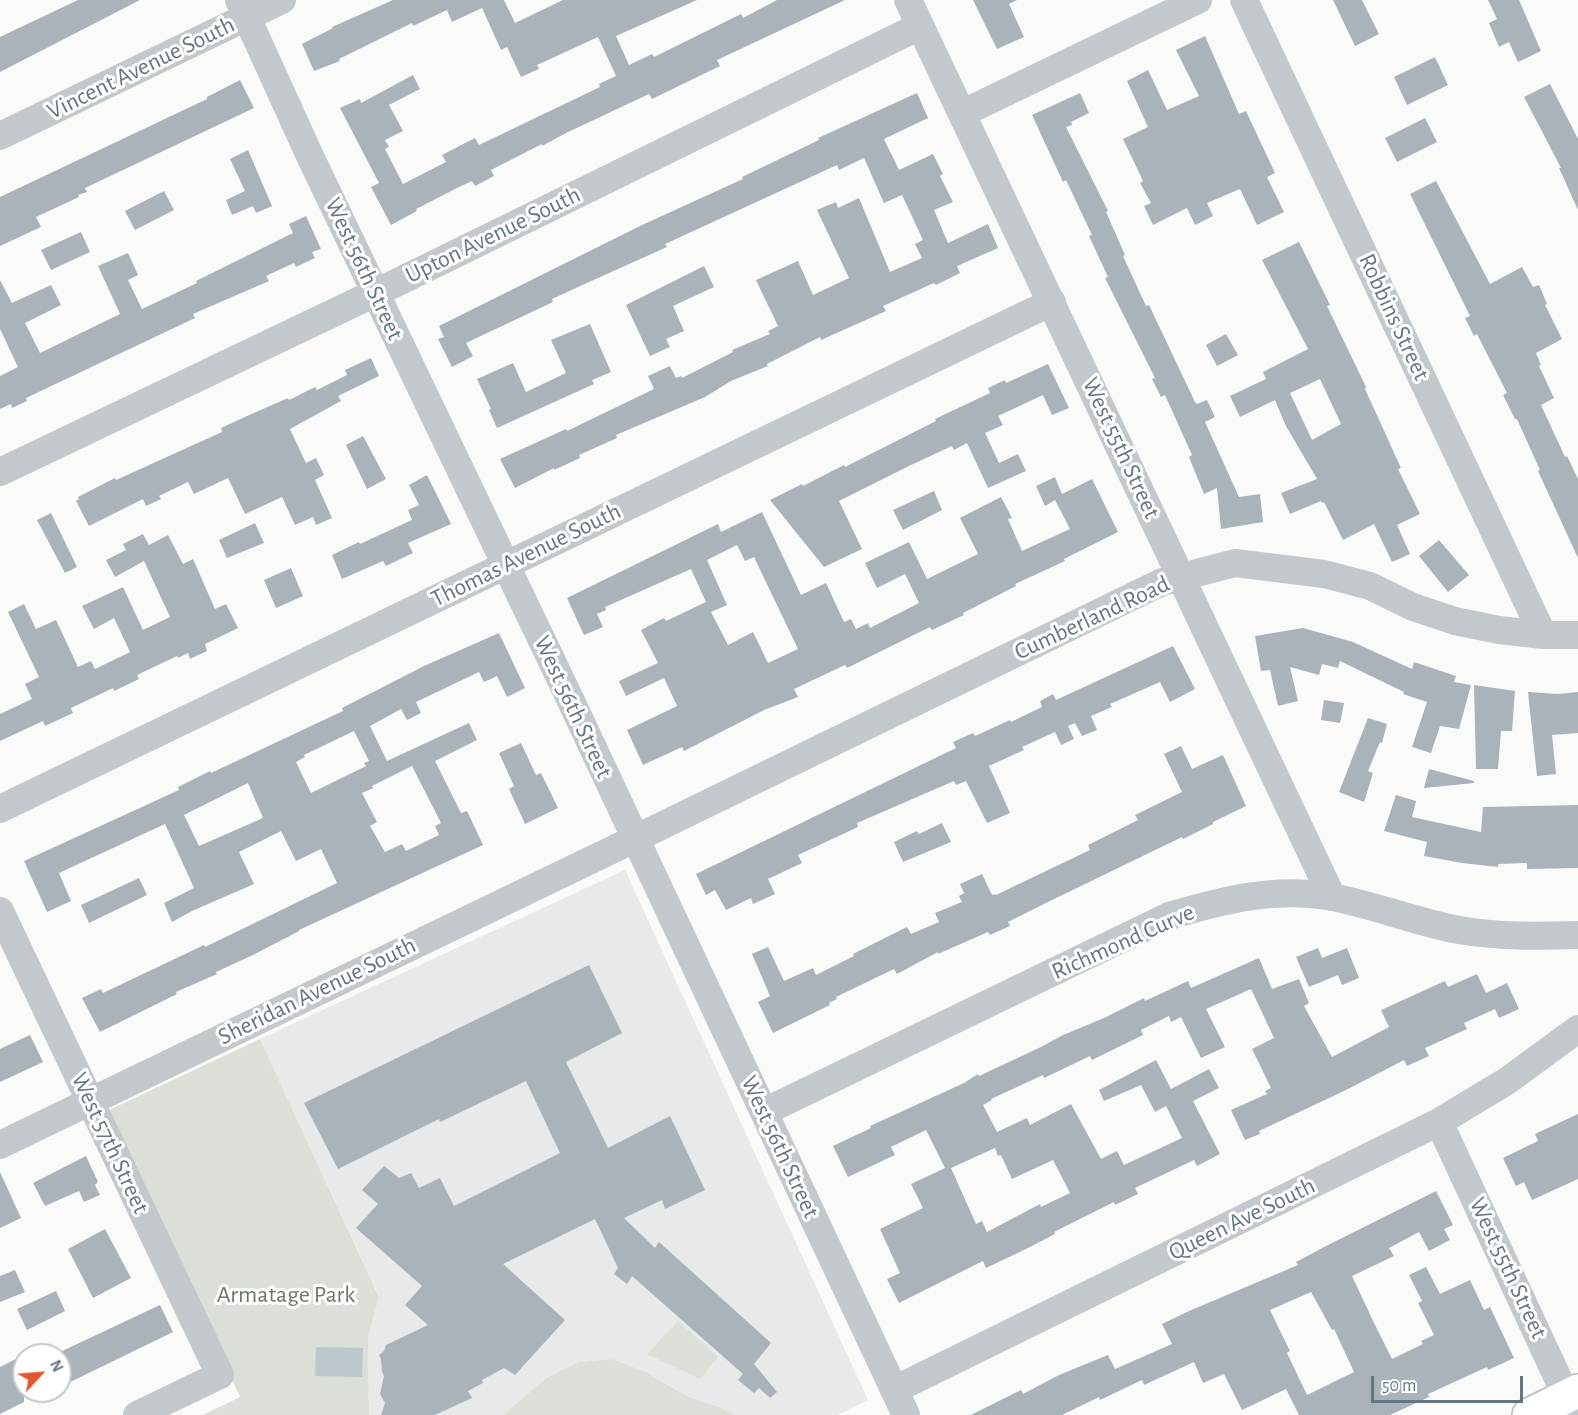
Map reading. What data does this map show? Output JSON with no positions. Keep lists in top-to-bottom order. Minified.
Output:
{"streets":{"street":["Vincent Avenue South","Upton Avenue South","West 56th Street","Robbins Street","West 55th Street","Thomas Avenue South","Cumberland Road","Richmond Curve","Sheridan Avenue South","West 57th Street","Queen Ave South"]},"crossings":[["Vincent Avenue South","West 56th Street"],["Upton Avenue South","West 56th Street"],["Upton Avenue South","West 55th Street"],["West 56th Street","Thomas Avenue South"],["West 56th Street","Cumberland Road"],["West 56th Street","Richmond Curve"],["West 56th Street","Sheridan Avenue South"],["West 56th Street","Queen Ave South"],["Robbins Street","Cumberland Road"],["West 55th Street","Thomas Avenue South"],["West 55th Street","Cumberland Road"],["West 55th Street","Richmond Curve"],["West 55th Street","Queen Ave South"],["Cumberland Road","Sheridan Avenue South"],["Sheridan Avenue South","West 57th Street"]],"parks":["Armatage Park"],"scale_bar":"50 m","north":"top right"}
